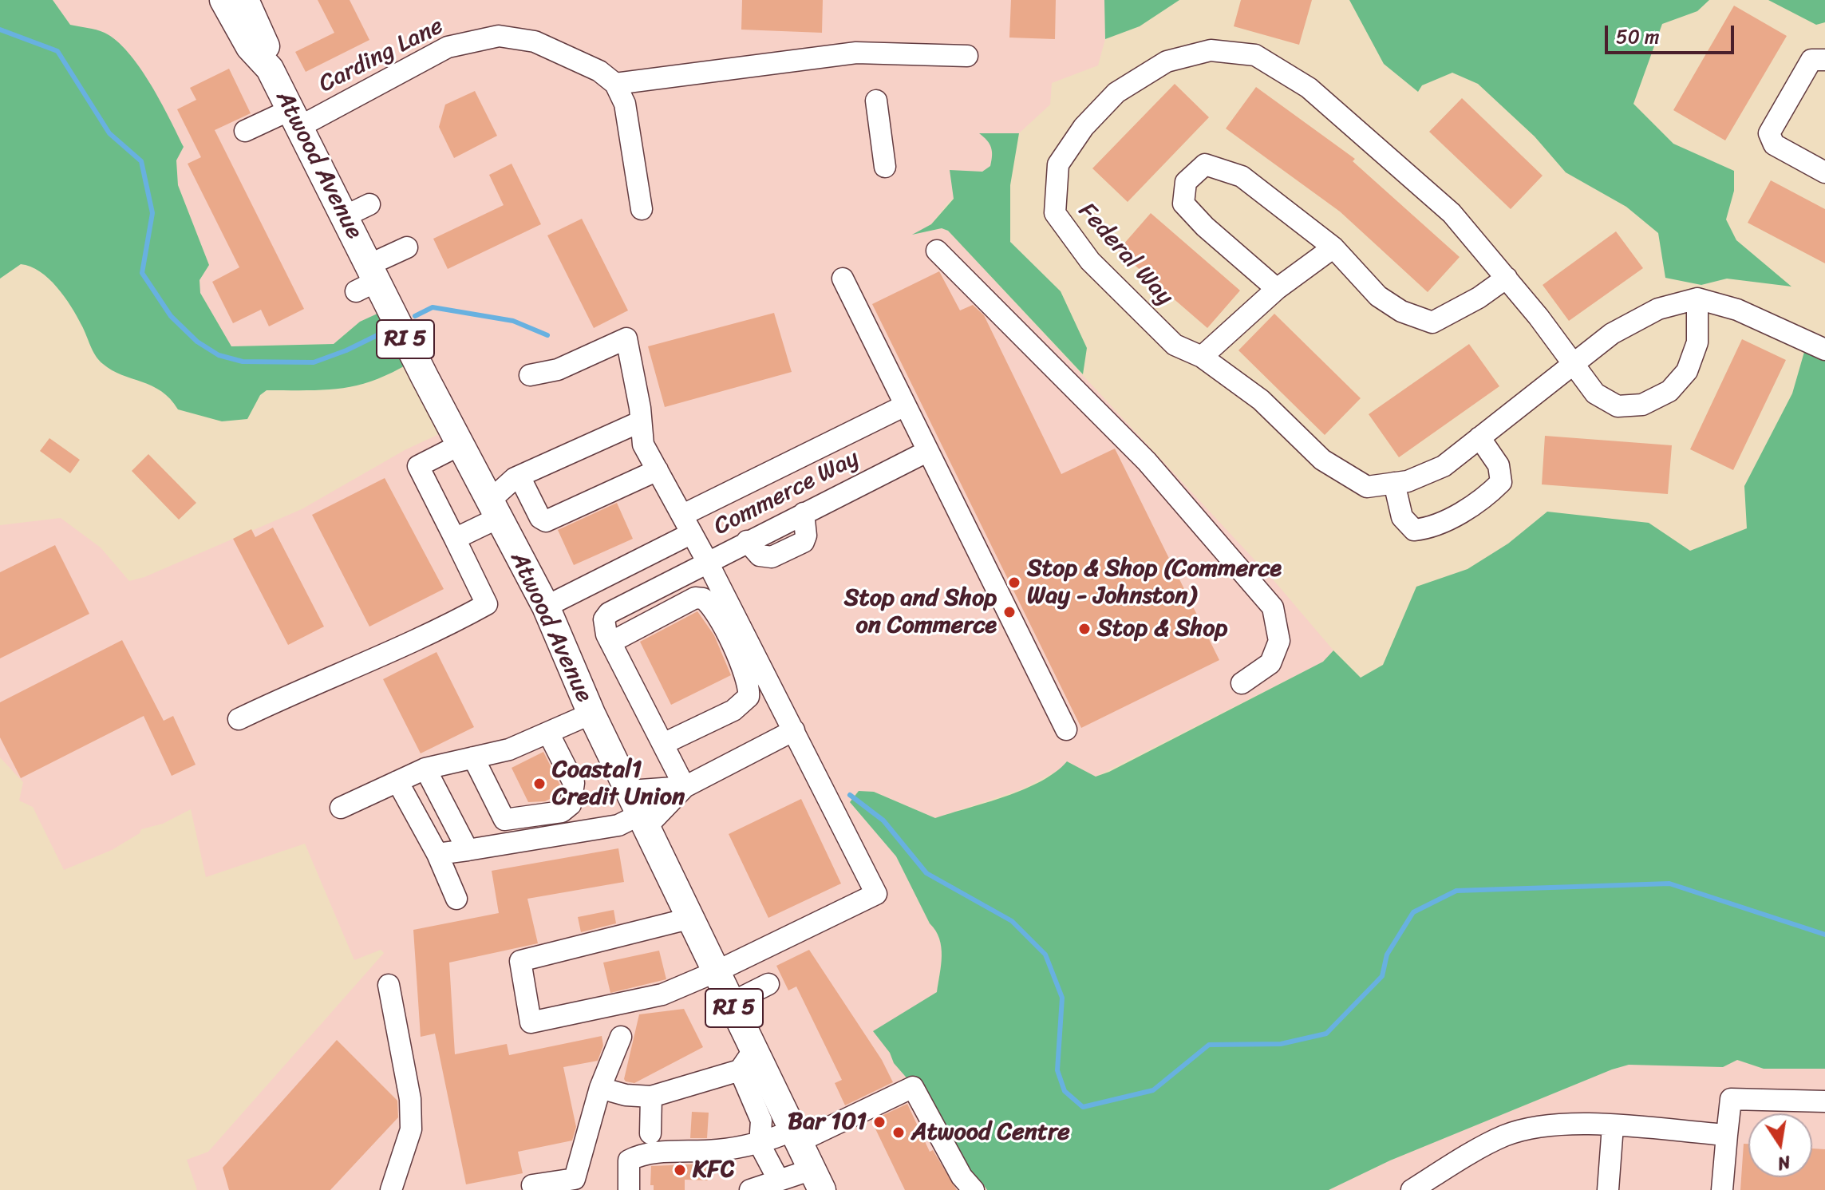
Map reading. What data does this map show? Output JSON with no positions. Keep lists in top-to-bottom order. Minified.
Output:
{"streets":{"main road":["Atwood Avenue","RI 5"],"street":["Carding Lane","Federal Way","Commerce Way"]},"crossings":[["Carding Lane","Atwood Avenue"],["Atwood Avenue","Commerce Way"]],"places":["Stop & Shop (Commerce Way - Johnston)","Stop and Shop on Commerce","Stop & Shop","Coastal1 Credit Union","Bar 101","Atwood Centre","KFC"],"scale_bar":"50 m","north":"bottom"}
